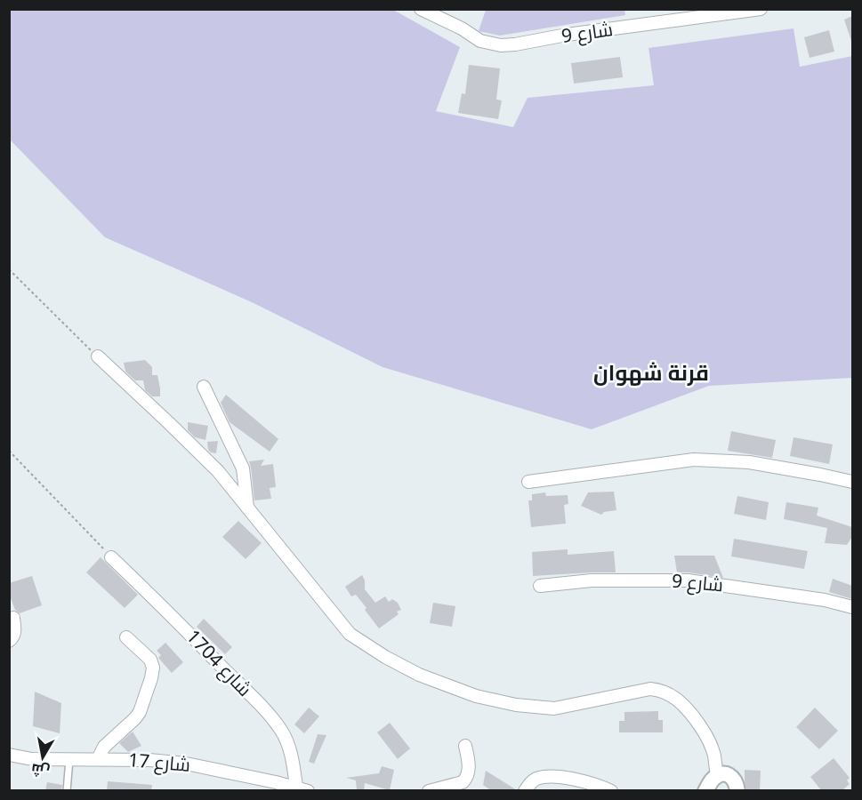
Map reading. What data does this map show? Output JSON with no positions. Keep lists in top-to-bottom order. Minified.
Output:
{"streets":{"street":["شارع 9","شارع 1704","شارع 17"]},"crossings":[["شارع 1704","شارع 17"]],"districts":["قرنة شهوان"],"north":"bottom"}
